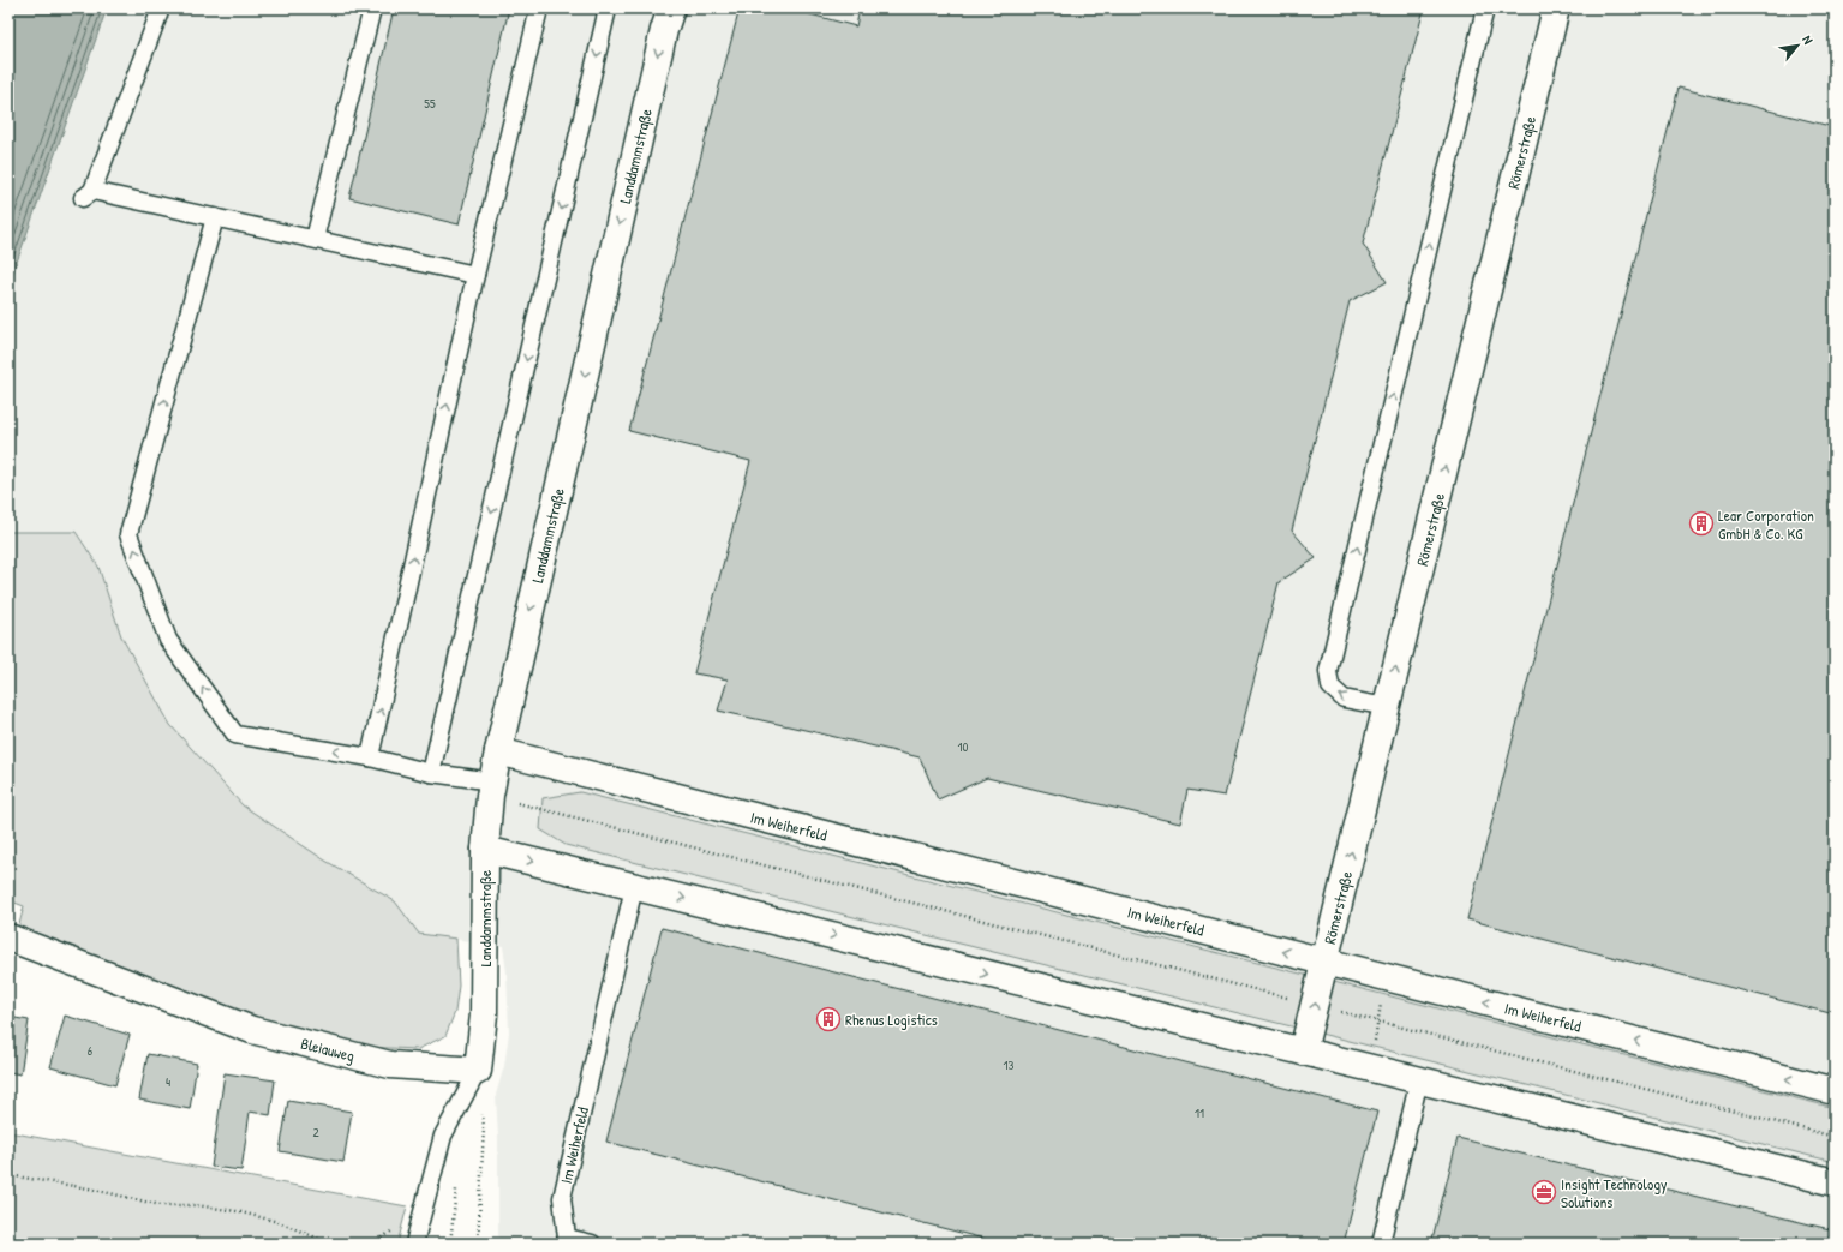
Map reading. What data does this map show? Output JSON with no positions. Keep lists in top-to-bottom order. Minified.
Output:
{"streets":{"street":["Römerstraße","Landdammstraße","Im Weiherfeld","Bleiauweg"]},"crossings":[["Römerstraße","Im Weiherfeld"],["Landdammstraße","Im Weiherfeld"],["Landdammstraße","Bleiauweg"]],"one_way":["Römerstraße","Landdammstraße"],"places":{"building":["Lear Corporation GmbH & Co. KG","Rhenus Logistics"],"office":["Insight Technology Solutions"]},"house_numbers":["55","10","6","13","4","11","2"],"north":"top right"}
